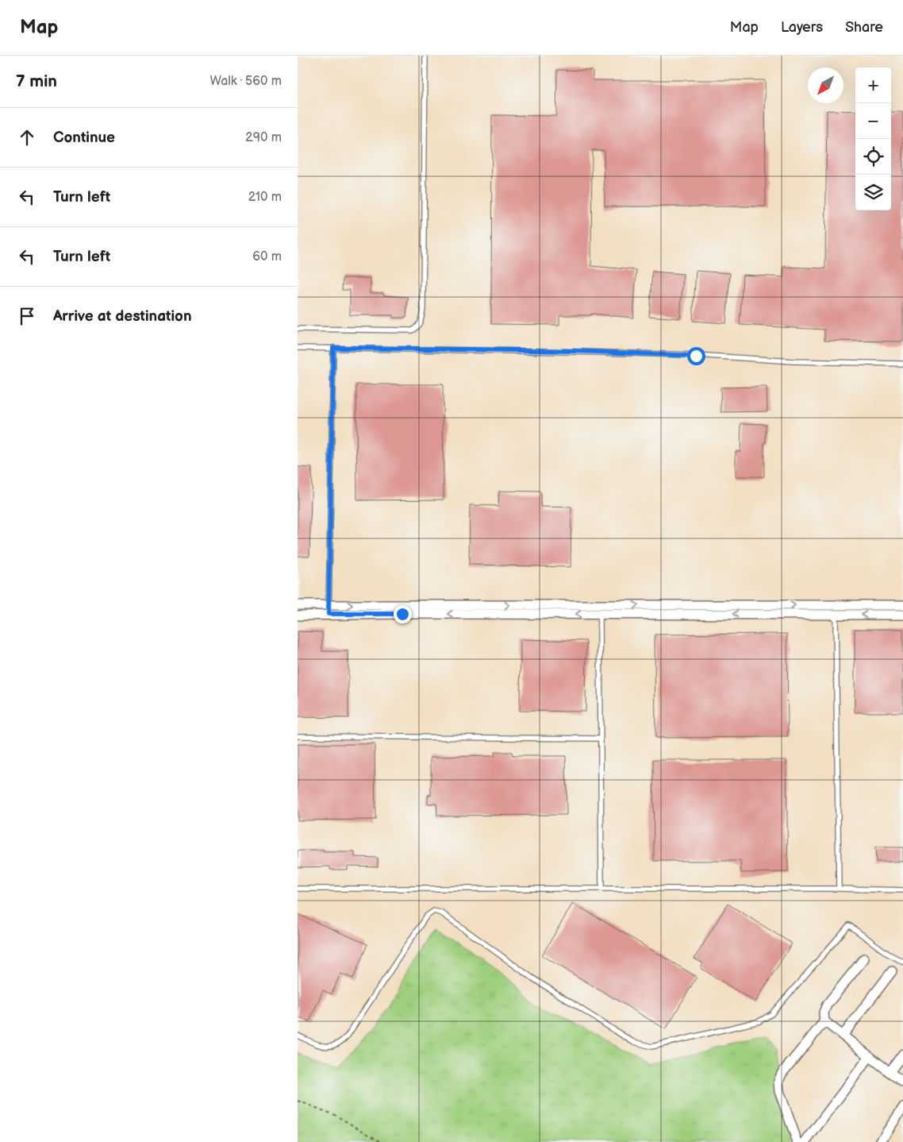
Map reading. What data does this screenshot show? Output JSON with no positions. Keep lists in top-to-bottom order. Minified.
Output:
{"north":"bottom left","page":{"header":"Map","nav":["Map","Layers","Share"],"heading":["7 min","Walk · 560 m"],"map_buttons":["+","−"],"list":[["Continue","290 m"],["Turn left","210 m"],["Turn left","60 m"],"Arrive at destination"]}}
